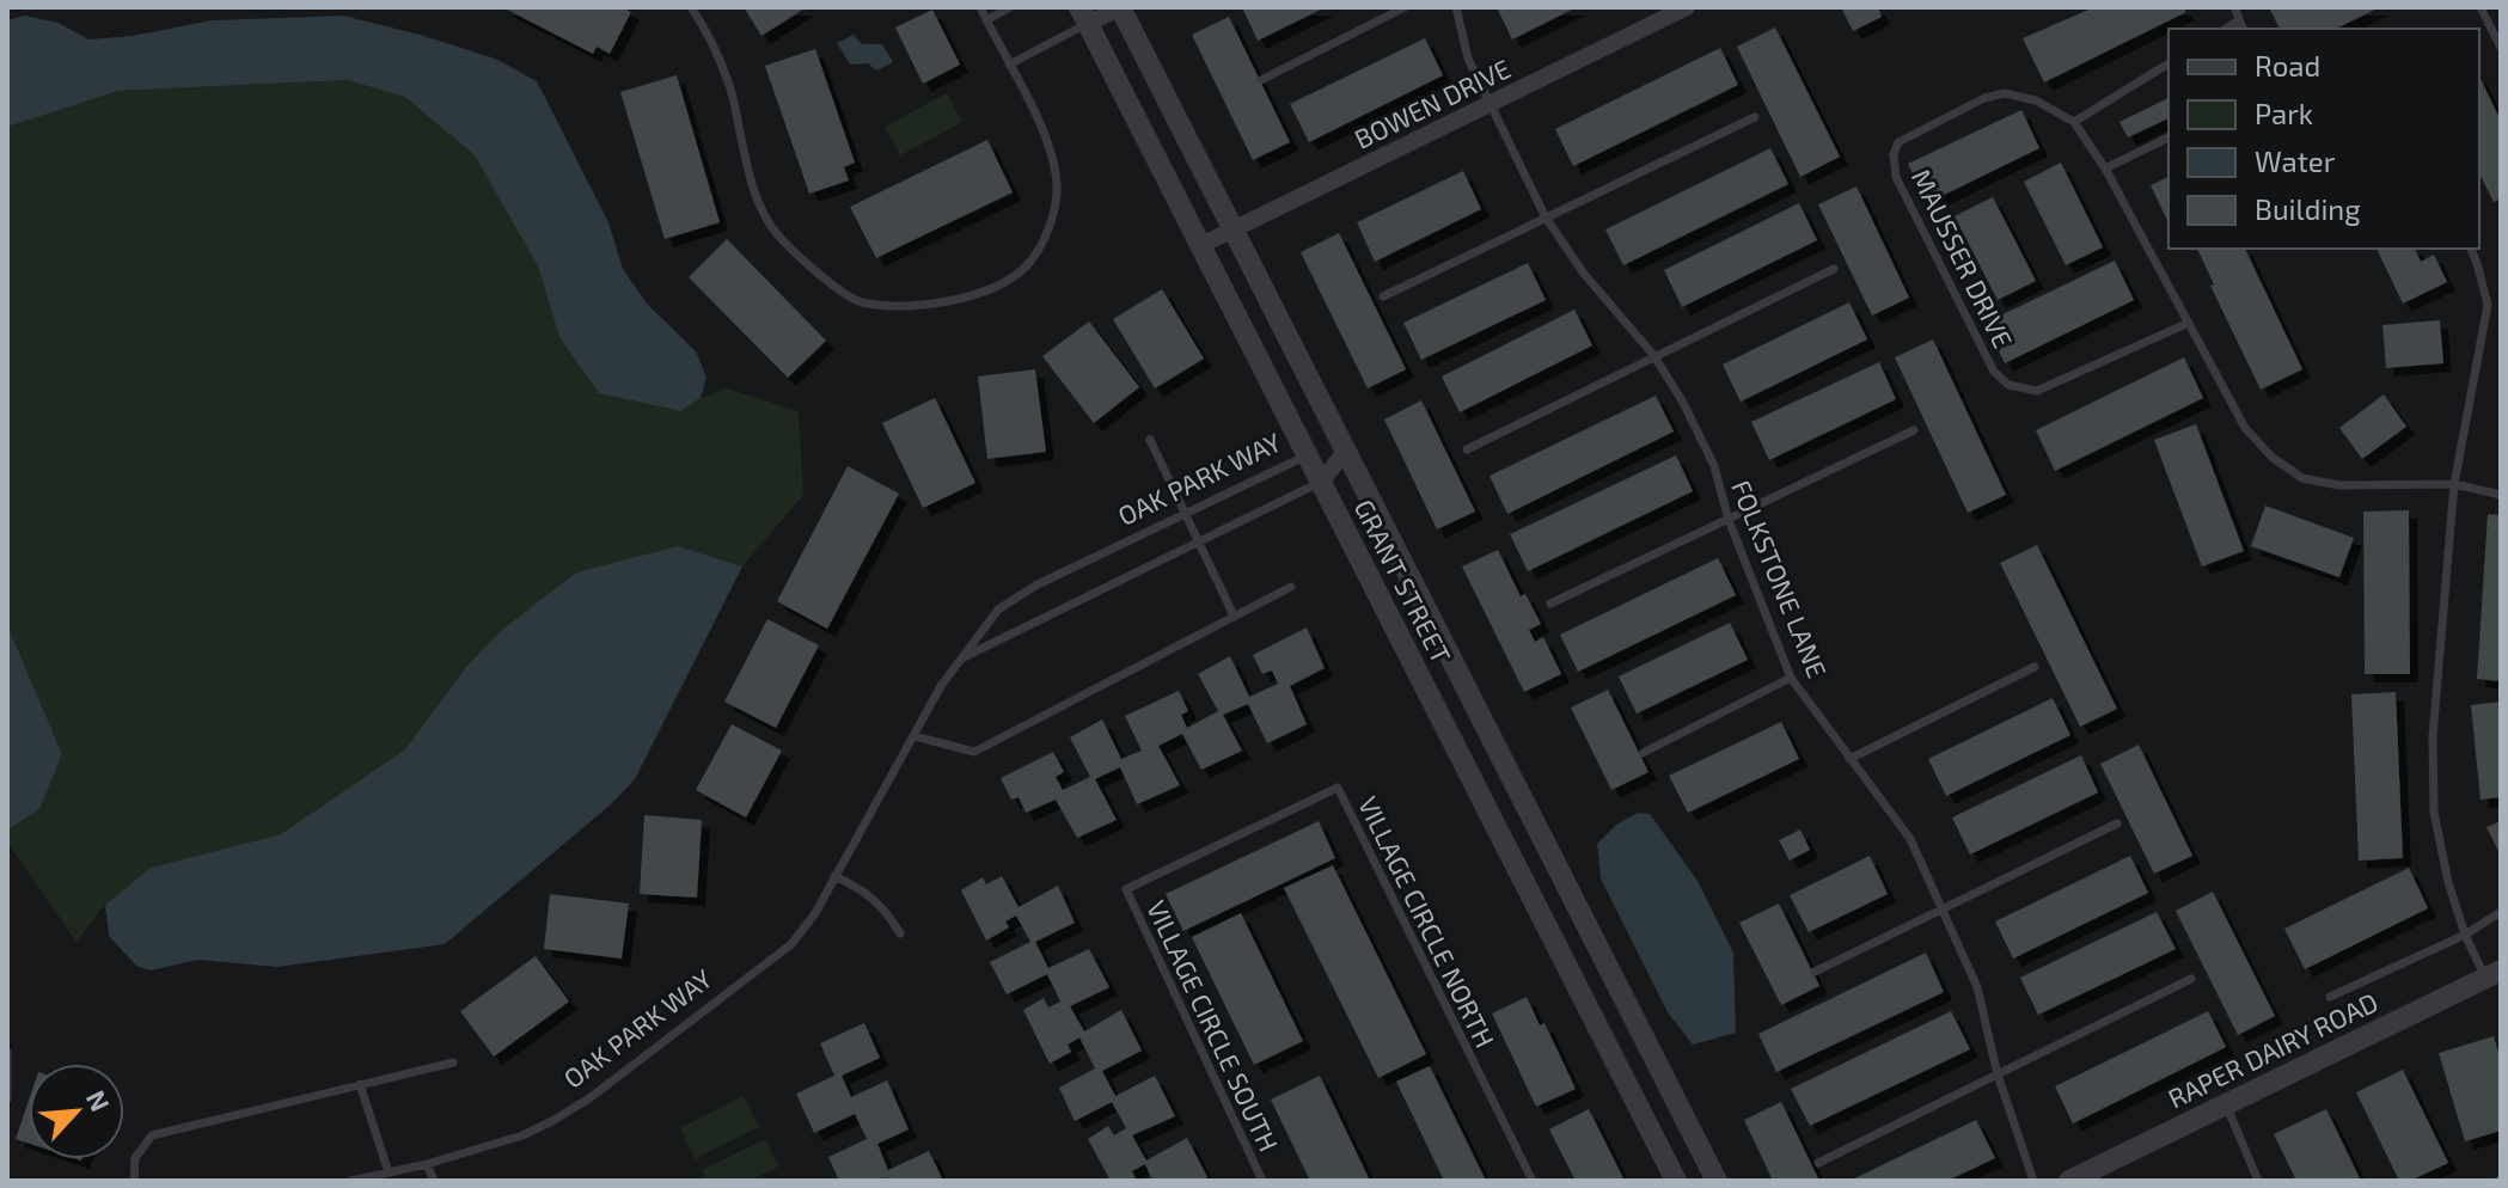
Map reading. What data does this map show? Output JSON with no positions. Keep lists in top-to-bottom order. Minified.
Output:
{"streets":{"street":["BOWEN DRIVE","OAK PARK WAY","GRANT STREET","RAPER DAIRY ROAD"],"lane":["MAUSSER DRIVE","FOLKSTONE LANE","VILLAGE CIRCLE NORTH","VILLAGE CIRCLE SOUTH"]},"crossings":[["BOWEN DRIVE","FOLKSTONE LANE"],["BOWEN DRIVE","GRANT STREET"],["OAK PARK WAY","GRANT STREET"],["VILLAGE CIRCLE NORTH","VILLAGE CIRCLE SOUTH"]],"legend":["Road","Park","Water","Building"],"north":"top right"}
